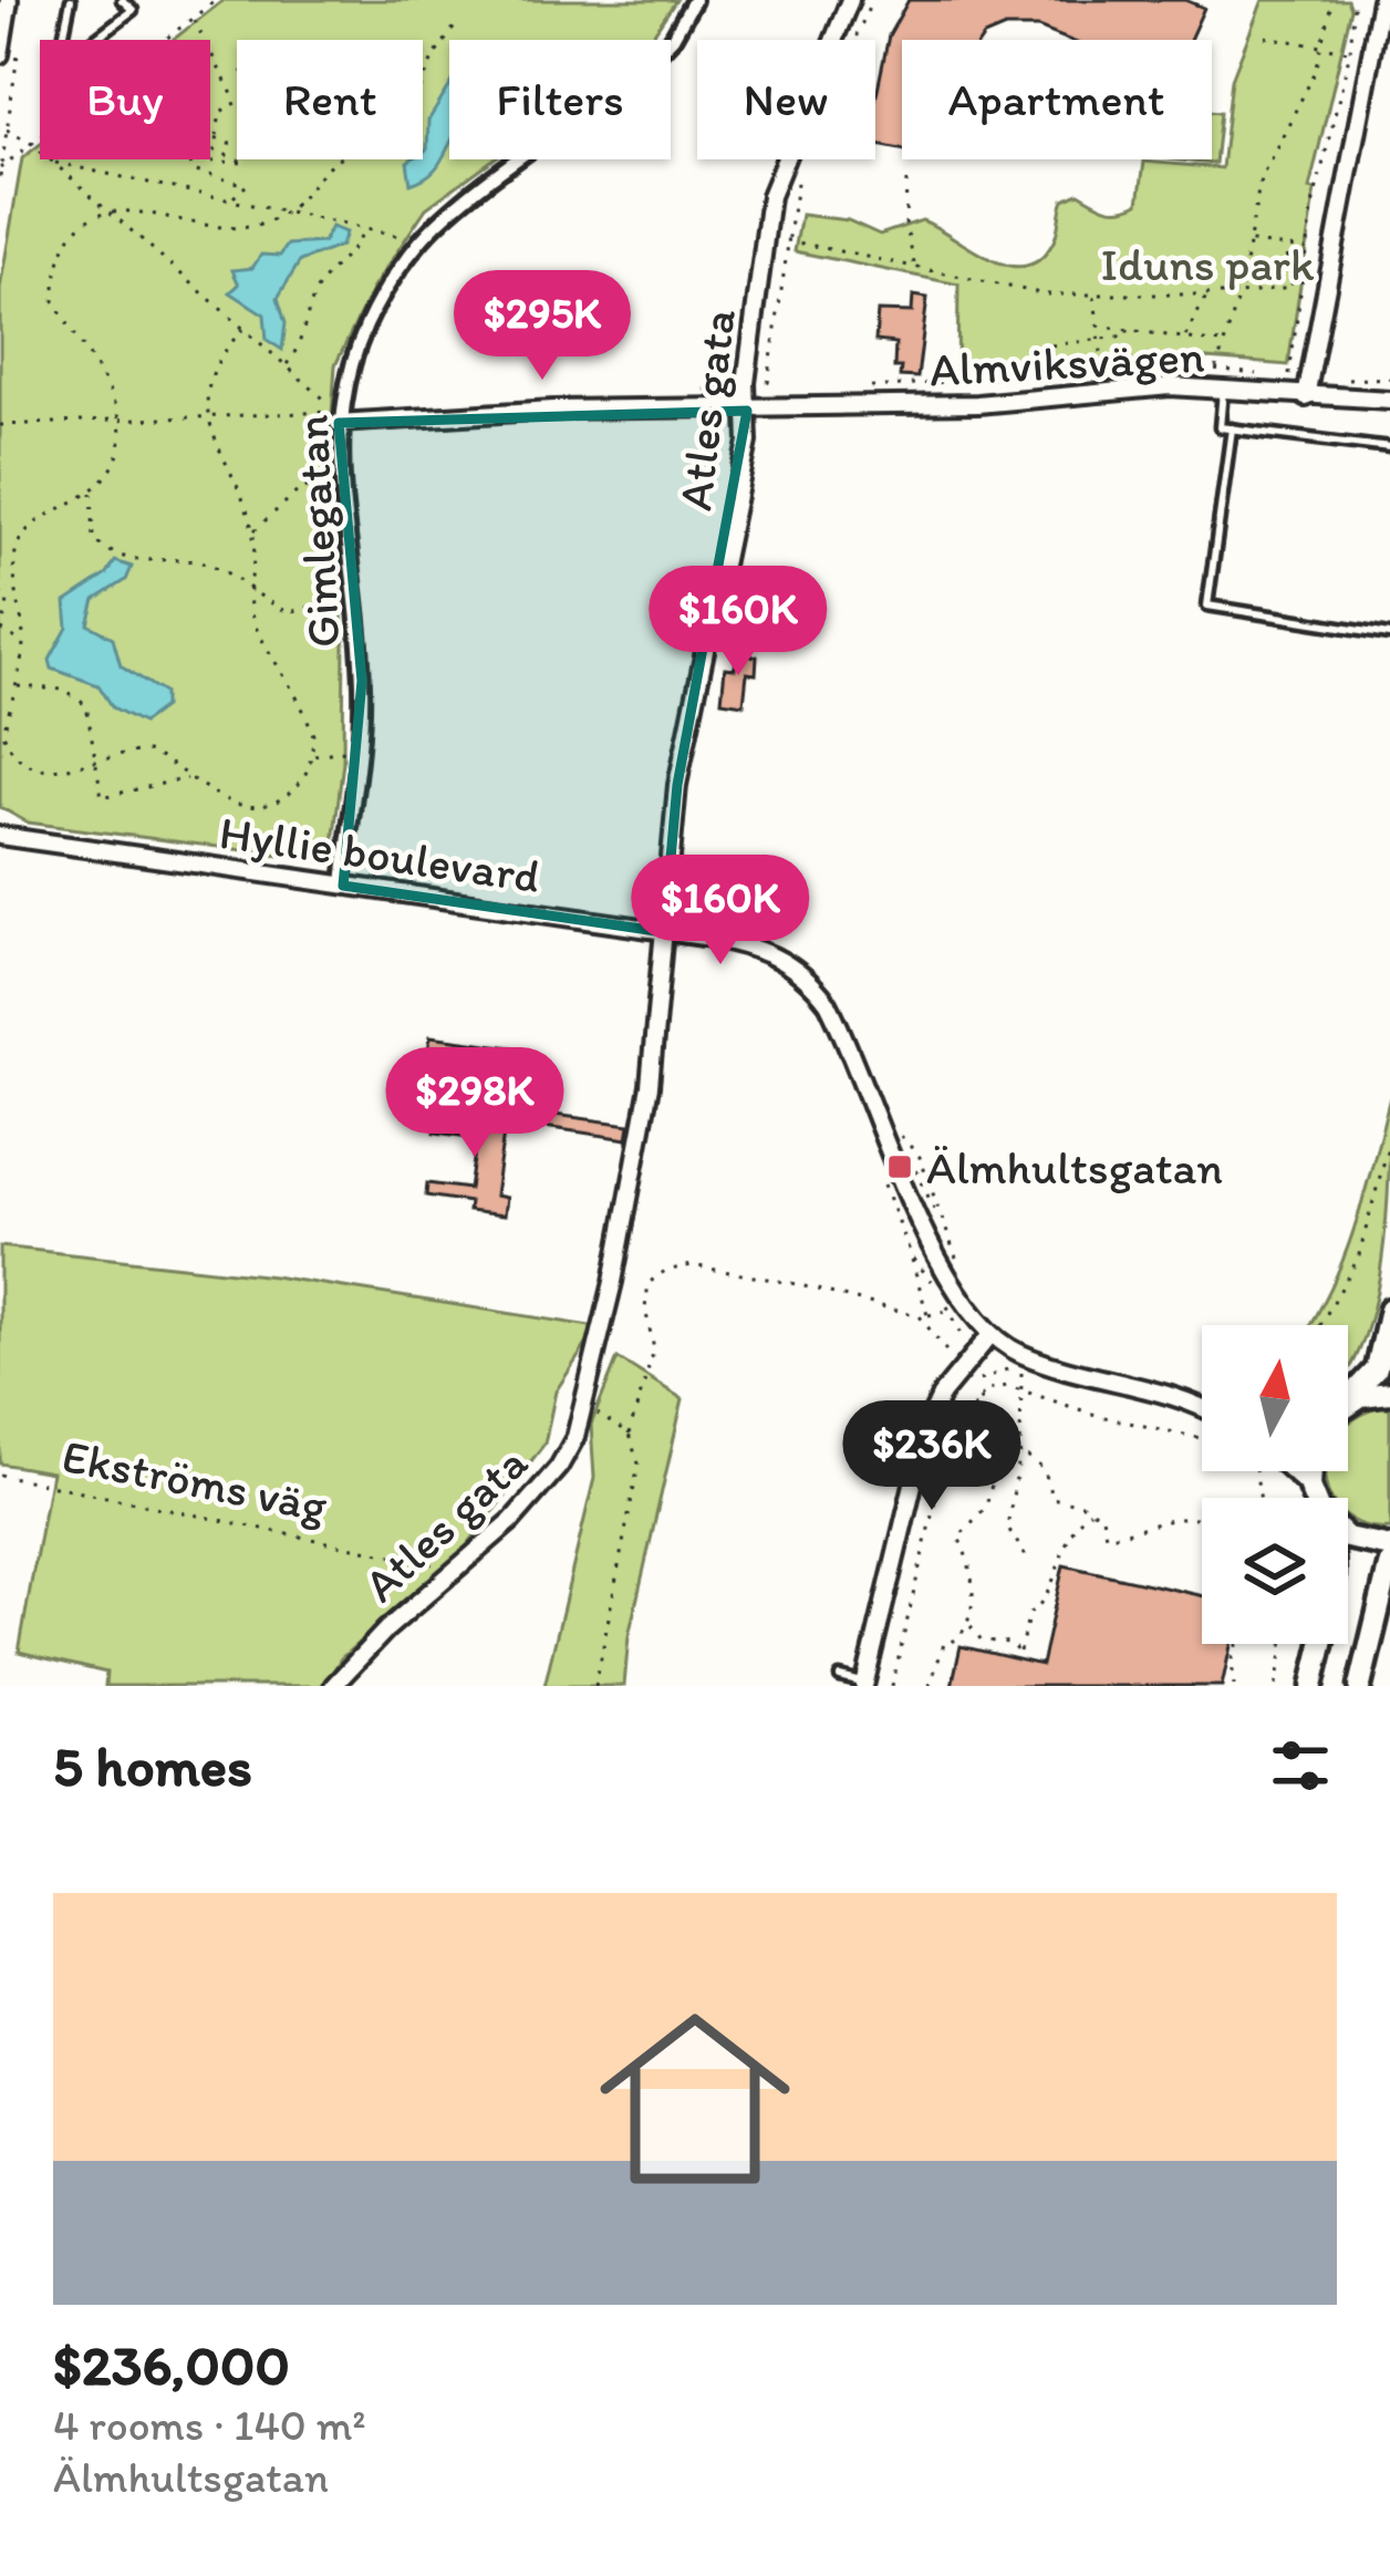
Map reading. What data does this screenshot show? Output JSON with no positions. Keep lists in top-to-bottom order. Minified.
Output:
{"streets":{"street":["Almviksvägen","Atles gata","Gimlegatan","Hyllie boulevard"],"path":["Ekströms väg"]},"crossings":[["Almviksvägen","Atles gata"],["Almviksvägen","Gimlegatan"],["Atles gata","Hyllie boulevard"],["Atles gata","Ekströms väg"],["Gimlegatan","Hyllie boulevard"]],"parks":["Iduns park"],"places":{"transit":["Älmhultsgatan"]},"north":"top","page":{"chip":["Buy","Rent","Filters","New","Apartment"],"price":["$295K","$160K","$160K","$298K","$236K"],"heading":"5 homes","list":[{"name":"$236,000","note":"4 rooms · 140 m² · Älmhultsgatan"}]}}
